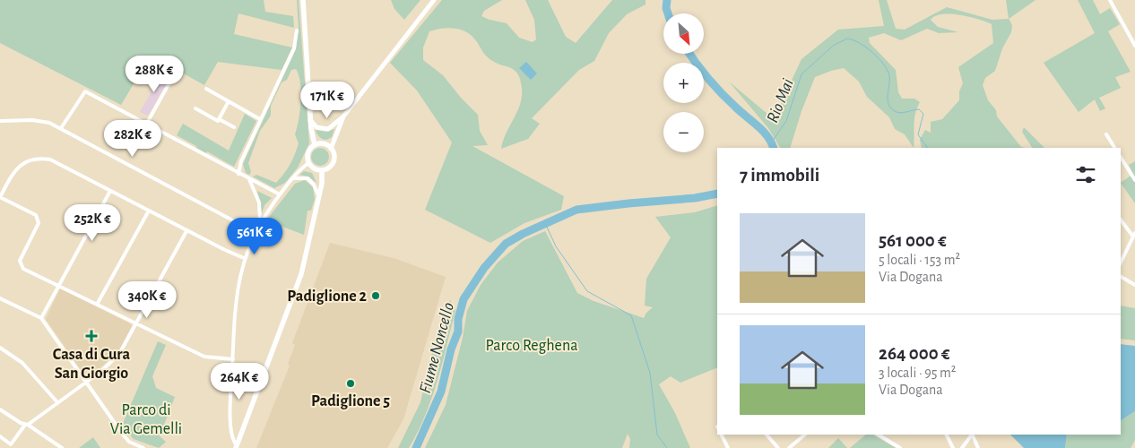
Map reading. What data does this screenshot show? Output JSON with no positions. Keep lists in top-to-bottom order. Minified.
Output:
{"water":["Rio Mai","Fiume Noncello"],"parks":["Parco Reghena","Parco di Via Gemelli"],"places":{"other":["Padiglione 2","Padiglione 5"],"health":["Casa di Cura San Giorgio"]},"north":"bottom right","page":{"map_buttons":["+","−"],"price":["288K €","171K €","282K €","252K €","561K €","340K €","264K €"],"heading":"7 immobili","list":[{"name":"561 000 €","note":"5 locali · 153 m² · Via Dogana"},{"name":"264 000 €","note":"3 locali · 95 m² · Via Dogana"}]}}
